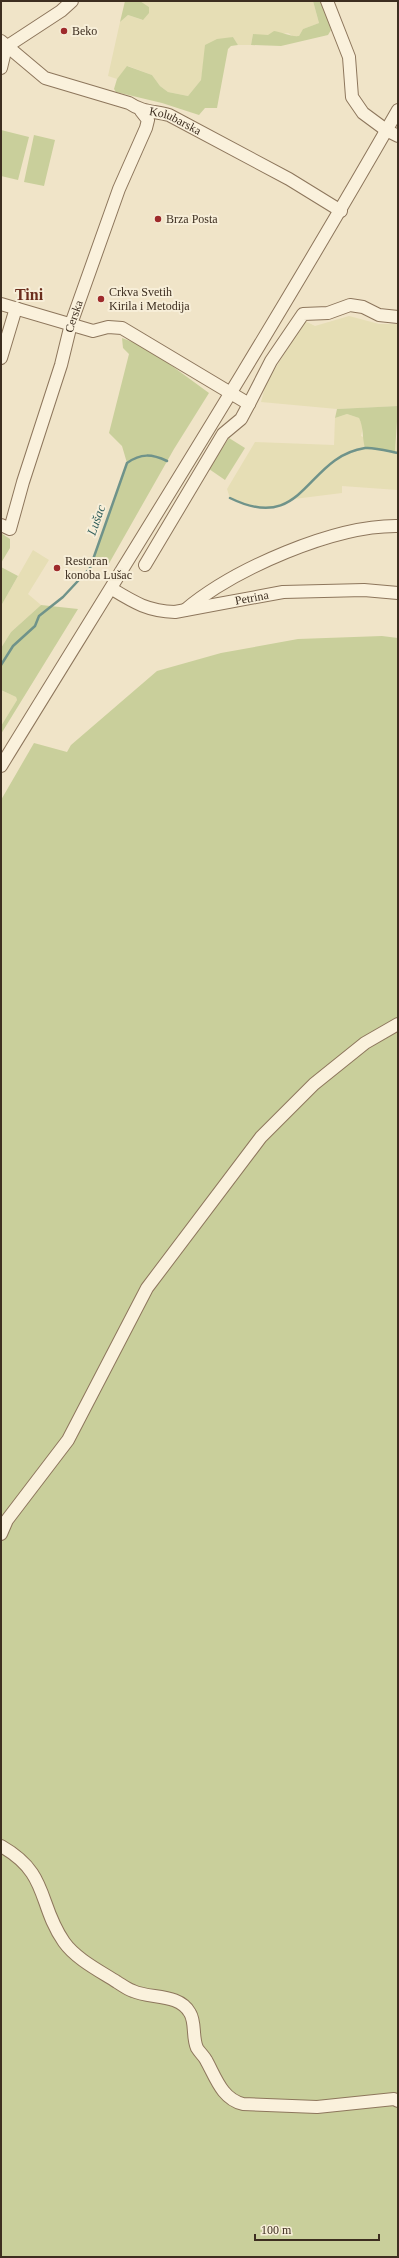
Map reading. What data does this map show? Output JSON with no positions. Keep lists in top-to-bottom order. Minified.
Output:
{"streets":{"street":["Kolubarska","Cerska","Petrina"]},"crossings":[["Kolubarska","Cerska"]],"districts":["Tini"],"water":["Lušac"],"places":["Beko","Brza Posta","Crkva Svetih Kirila i Metodija","Restoran konoba Lušac"],"scale_bar":"100 m"}
